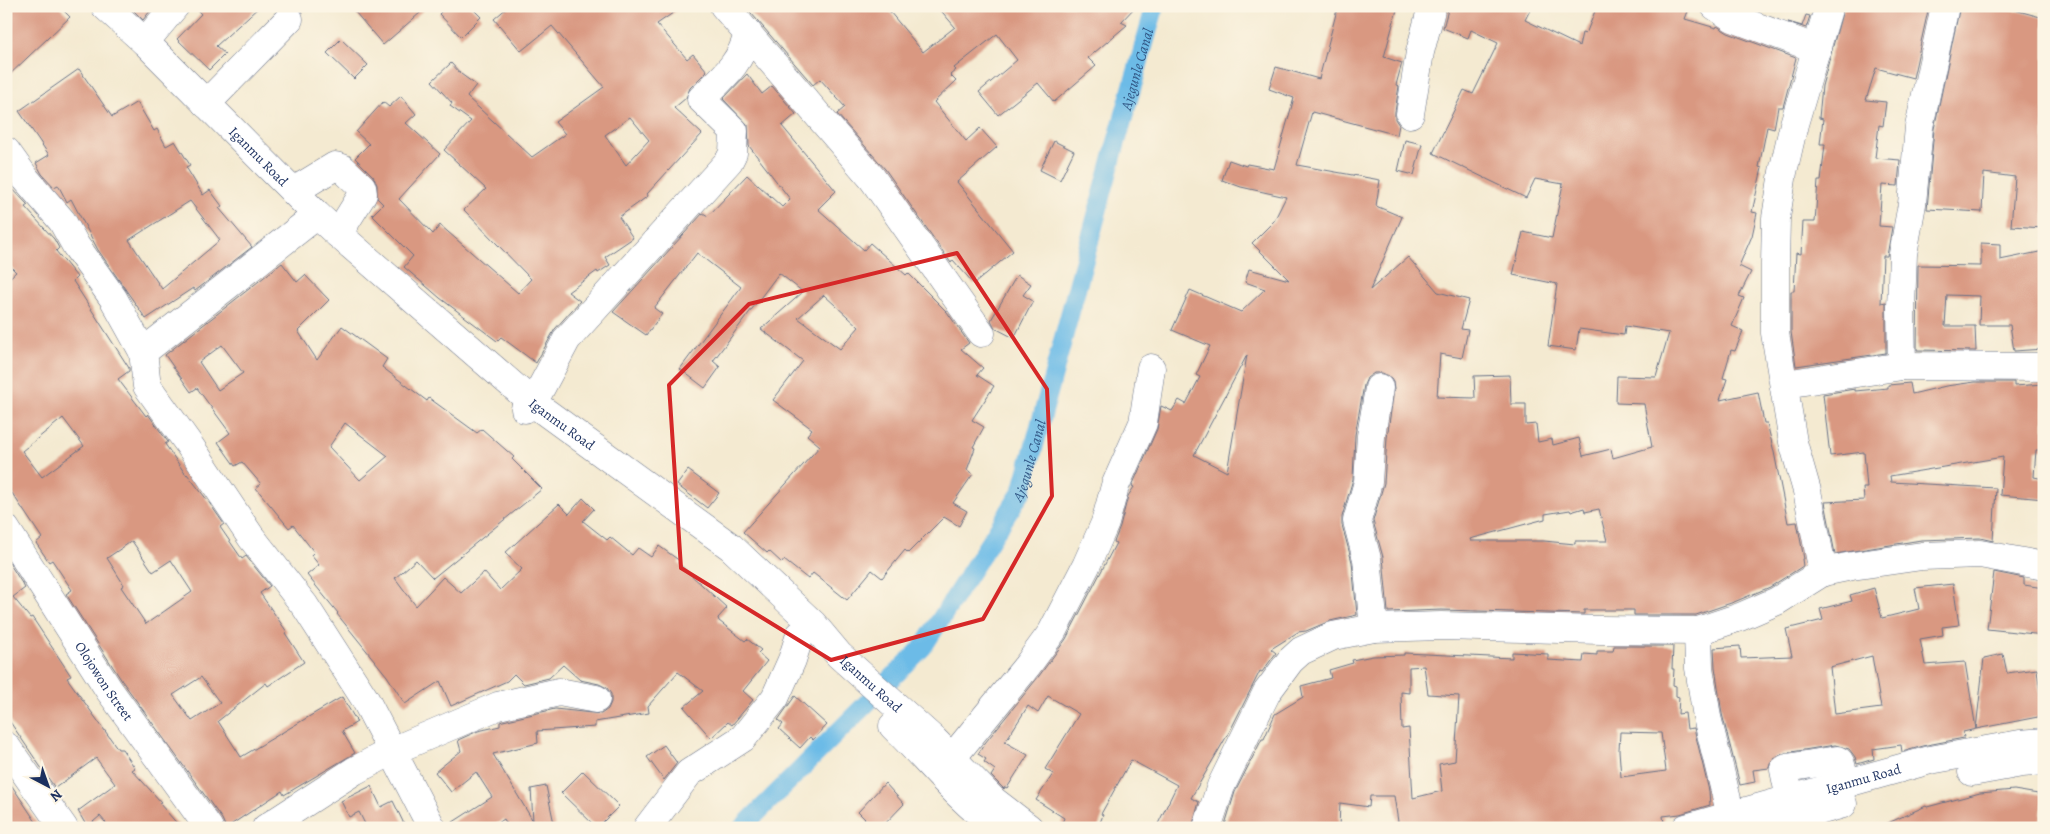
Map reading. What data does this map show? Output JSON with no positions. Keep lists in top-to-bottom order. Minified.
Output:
{"streets":{"street":["Iganmu Road","Olojowon Street"]},"water":["Ajegunle Canal"],"north":"bottom right"}
